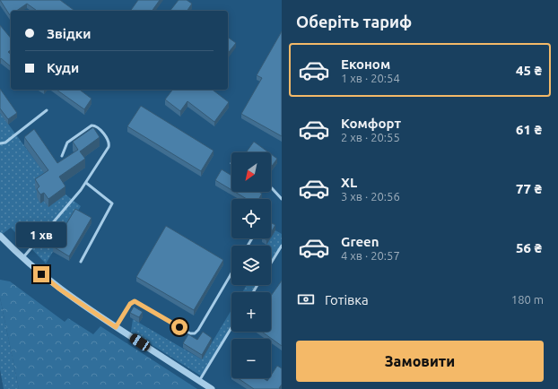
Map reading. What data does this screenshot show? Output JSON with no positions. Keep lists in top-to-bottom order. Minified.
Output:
{"north":"bottom left","page":{"heading":"Оберіть тариф","banner":["Звідки","Куди"],"list":[{"name":"Економ","note":"1 хв · 20:54","value":"45 ₴"},{"name":"Комфорт","note":"2 хв · 20:55","value":"61 ₴"},{"name":"XL","note":"3 хв · 20:56","value":"77 ₴"},{"name":"Green","note":"4 хв · 20:57","value":"56 ₴"}],"map_buttons":["+","−"],"bubble":"1 хв","pay":["Готівка","180 m"],"buttons":"Замовити"}}
